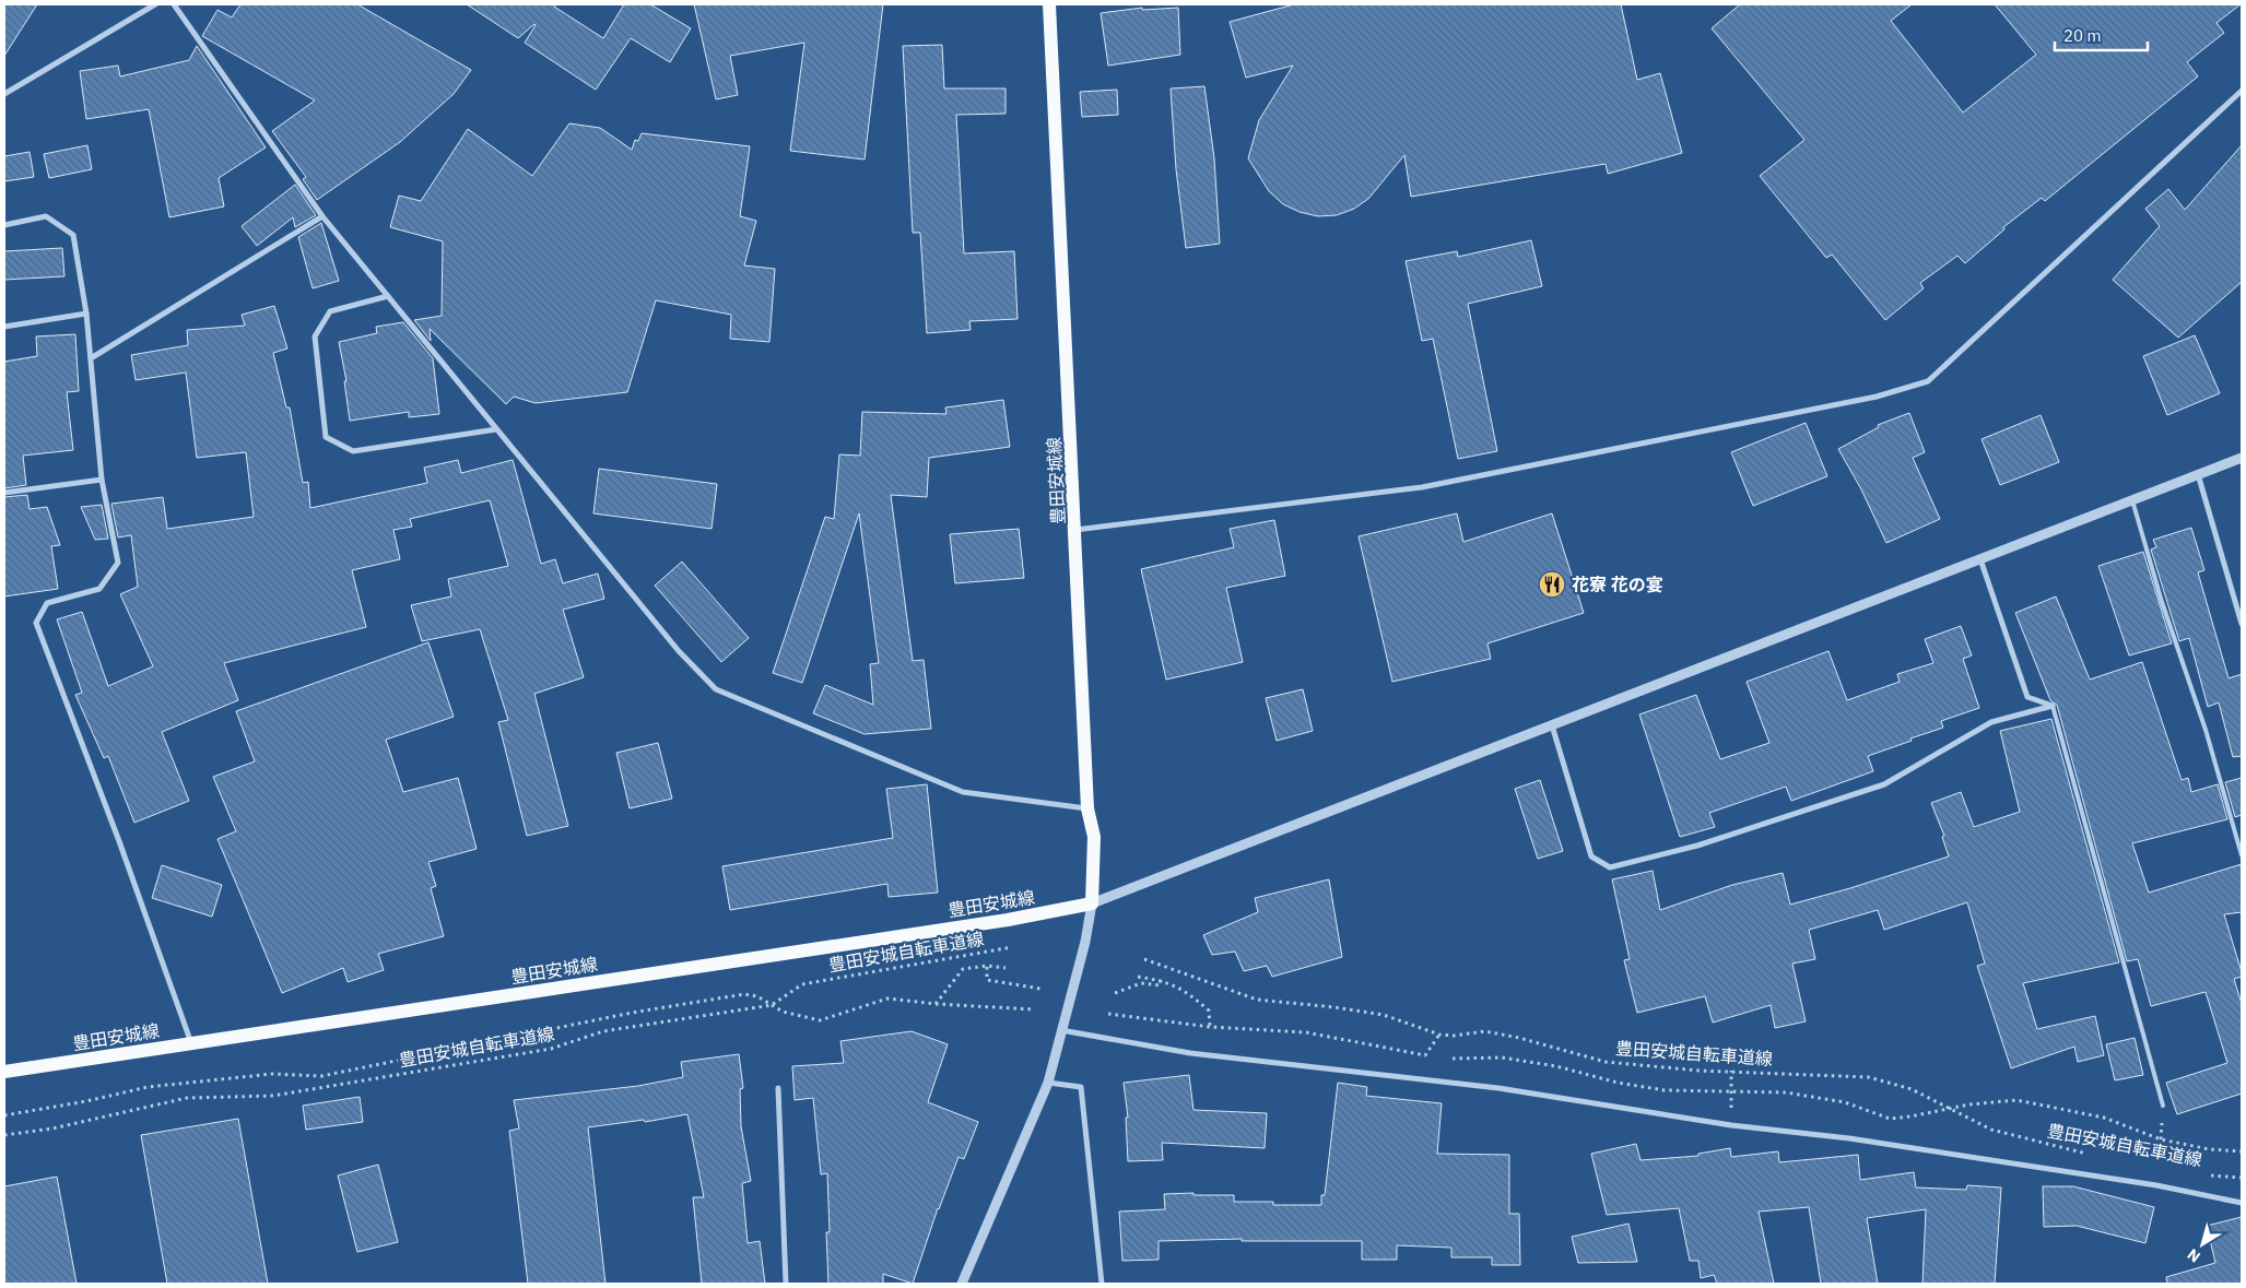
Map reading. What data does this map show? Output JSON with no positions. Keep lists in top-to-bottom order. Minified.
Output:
{"streets":{"main road":["豊田安城線"],"path":["豊田安城自転車道線"]},"places":{"restaurant":["花寮 花の宴"]},"scale_bar":"20 m","north":"bottom left"}
